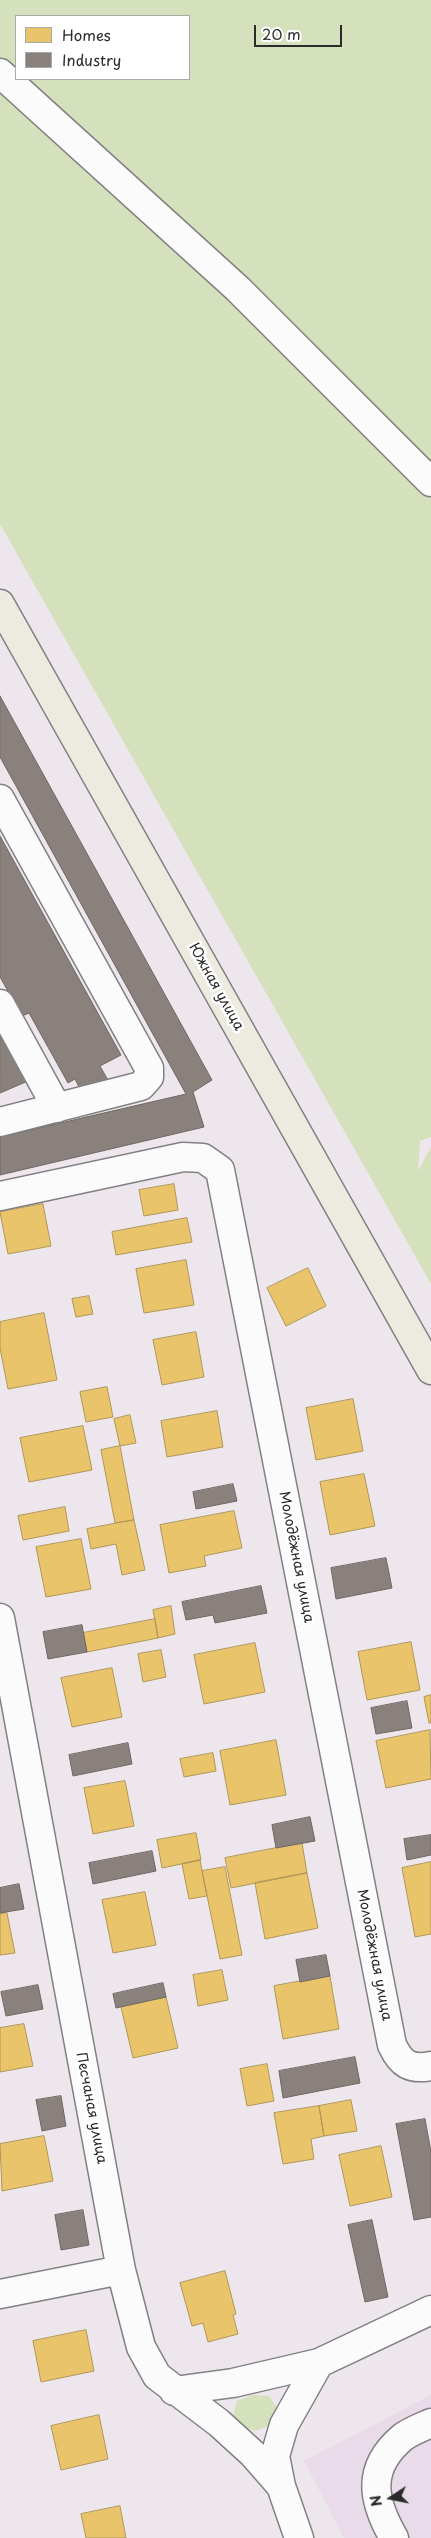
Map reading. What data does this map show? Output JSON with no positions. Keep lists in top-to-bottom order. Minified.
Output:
{"streets":{"main road":["Южная улица"],"street":["Молодёжная улица","Песчаная улица"]},"legend":["Homes","Industry"],"scale_bar":"20 m","north":"left"}
